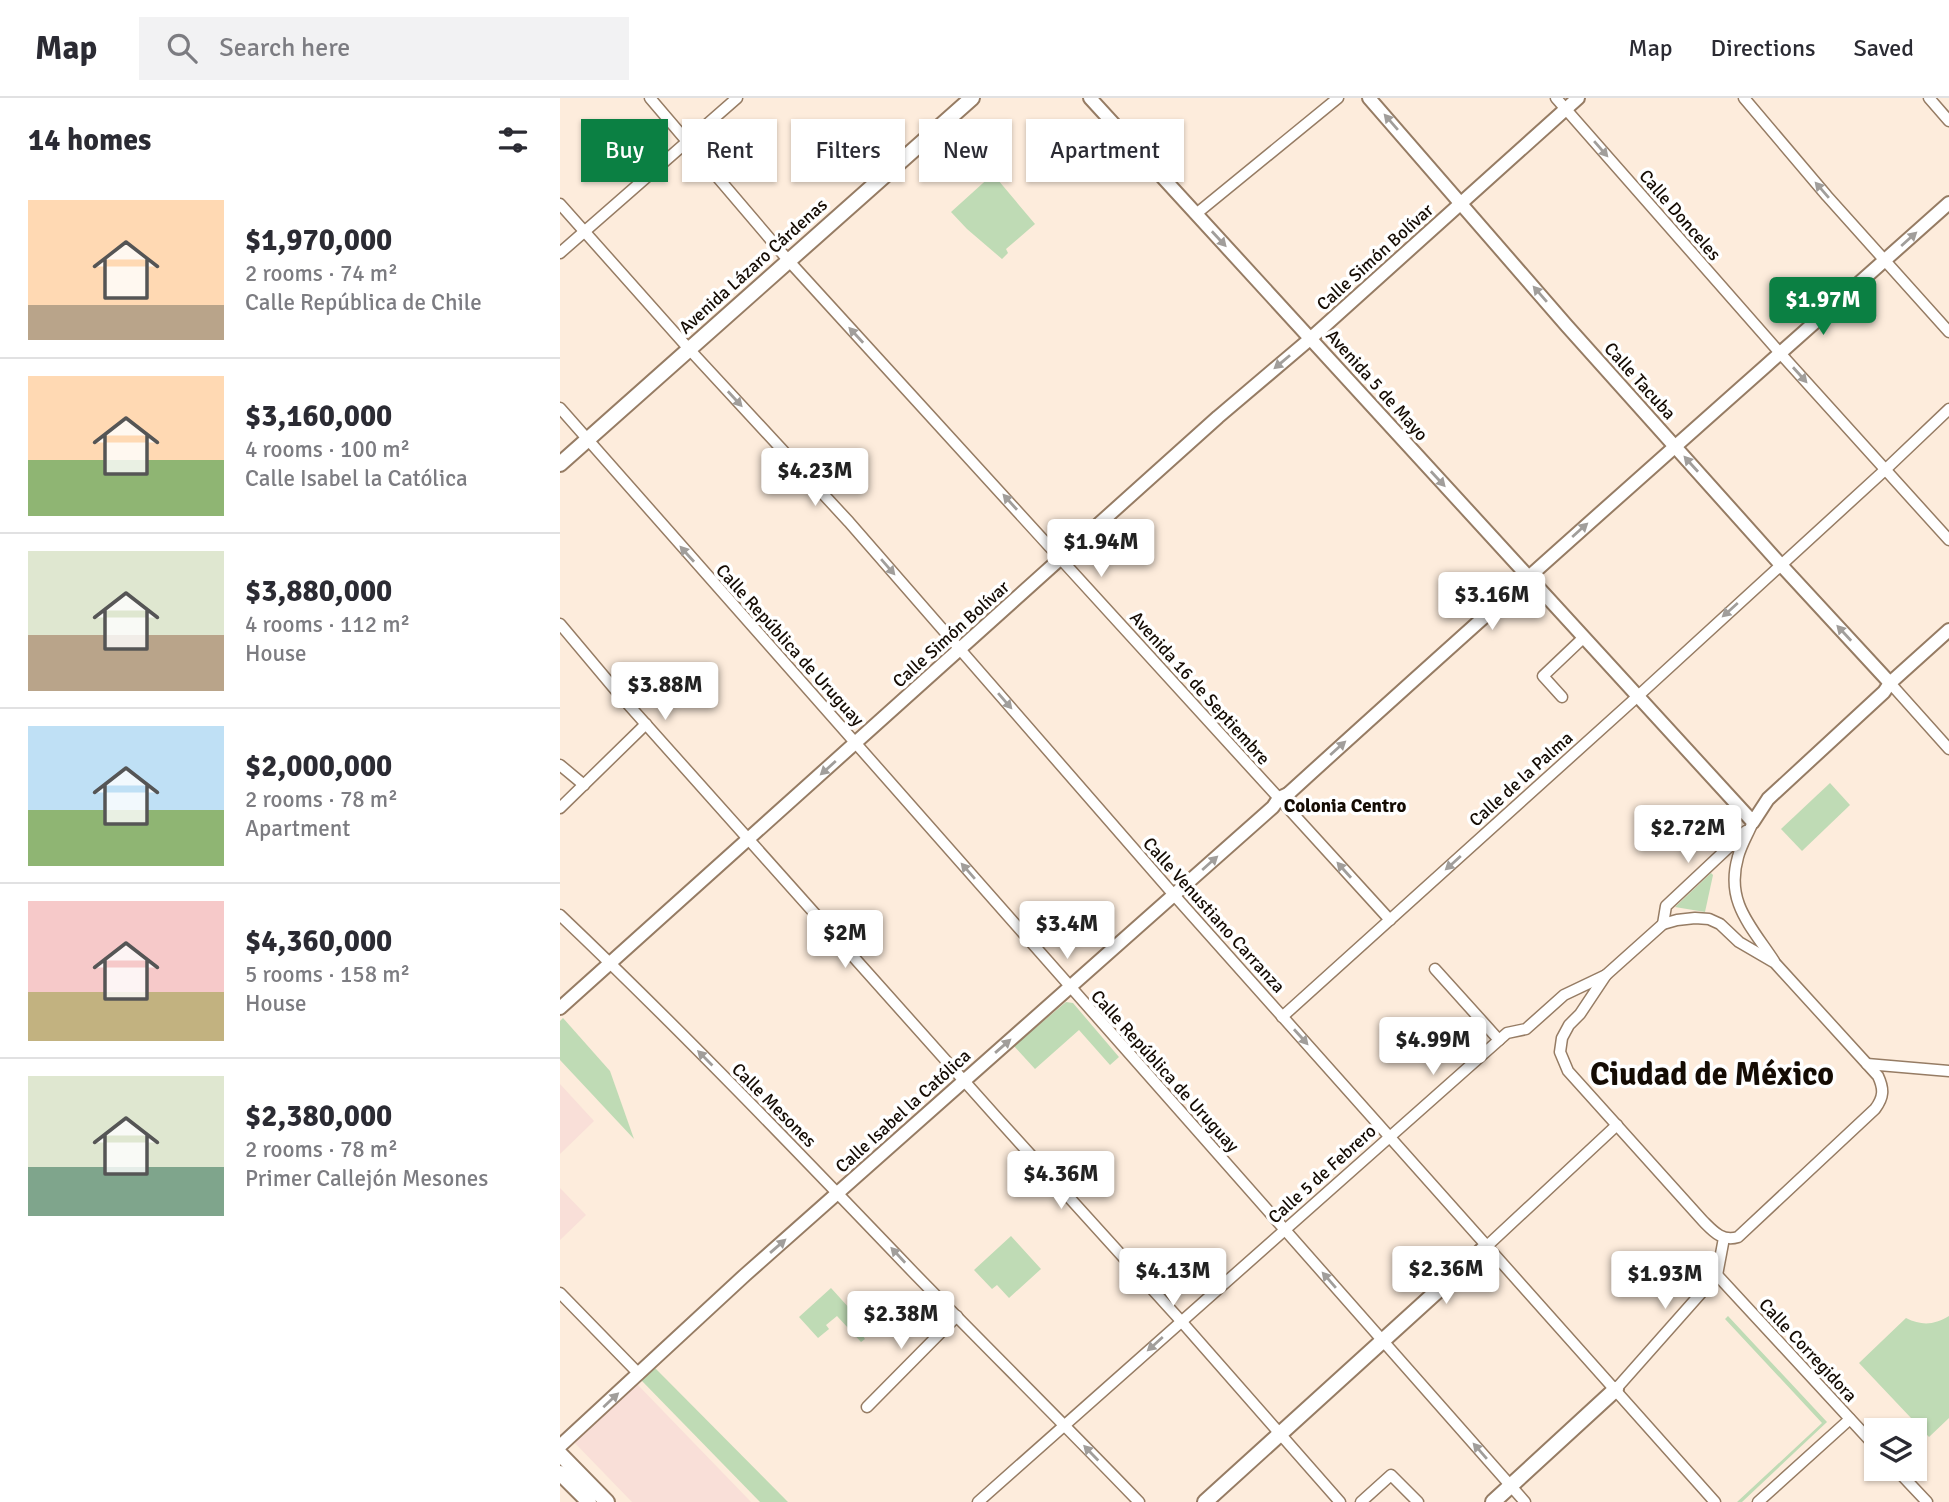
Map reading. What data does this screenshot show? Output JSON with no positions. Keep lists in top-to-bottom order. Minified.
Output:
{"streets":{"main road":["Avenida Lázaro Cárdenas"],"street":["Calle Donceles","Calle Simón Bolívar","Calle Tacuba","Avenida 5 de Mayo","Calle República de Uruguay","Avenida 16 de Septiembre","Calle de la Palma","Calle Venustiano Carranza","Calle Mesones","Calle Isabel la Católica","Calle 5 de Febrero","Calle Corregidora"]},"crossings":[["Calle Donceles","Calle Simón Bolívar"],["Calle Donceles","Calle de la Palma"],["Calle Donceles","Calle Isabel la Católica"],["Calle Simón Bolívar","Calle Tacuba"],["Calle Simón Bolívar","Avenida 5 de Mayo"],["Calle Simón Bolívar","Calle República de Uruguay"],["Calle Simón Bolívar","Avenida 16 de Septiembre"],["Calle Simón Bolívar","Calle Venustiano Carranza"],["Calle Simón Bolívar","Calle Mesones"],["Avenida Lázaro Cárdenas","Calle República de Uruguay"],["Avenida Lázaro Cárdenas","Avenida 16 de Septiembre"],["Avenida Lázaro Cárdenas","Calle Venustiano Carranza"],["Calle Tacuba","Calle de la Palma"],["Calle Tacuba","Calle Isabel la Católica"],["Avenida 5 de Mayo","Calle de la Palma"],["Avenida 5 de Mayo","Calle Isabel la Católica"],["Calle República de Uruguay","Calle Isabel la Católica"],["Calle República de Uruguay","Calle 5 de Febrero"],["Avenida 16 de Septiembre","Calle de la Palma"],["Avenida 16 de Septiembre","Calle Isabel la Católica"],["Calle de la Palma","Calle Venustiano Carranza"],["Calle Venustiano Carranza","Calle Isabel la Católica"],["Calle Venustiano Carranza","Calle 5 de Febrero"],["Calle Mesones","Calle Isabel la Católica"],["Calle Mesones","Calle 5 de Febrero"]],"one_way":["Calle Donceles","Calle Tacuba","Avenida 5 de Mayo","Calle República de Uruguay","Avenida 16 de Septiembre","Calle de la Palma","Calle Venustiano Carranza","Calle Mesones","Calle Isabel la Católica"],"districts":["Colonia Centro","Ciudad de México"],"page":{"header":"Map","search":"Search here","nav":["Map","Directions","Saved"],"heading":"14 homes","chip":["Buy","Rent","Filters","New","Apartment"],"list":[{"name":"$1,970,000","note":"2 rooms · 74 m² · Calle República de Chile"},{"name":"$3,160,000","note":"4 rooms · 100 m² · Calle Isabel la Católica"},{"name":"$3,880,000","note":"4 rooms · 112 m² · House"},{"name":"$2,000,000","note":"2 rooms · 78 m² · Apartment"},{"name":"$4,360,000","note":"5 rooms · 158 m² · House"},{"name":"$2,380,000","note":"2 rooms · 78 m² · Primer Callejón Mesones"}],"price":["$1.97M","$4.23M","$1.94M","$3.16M","$3.88M","$2.72M","$3.4M","$2M","$4.99M","$4.36M","$2.36M","$4.13M","$1.93M","$2.38M"]}}
